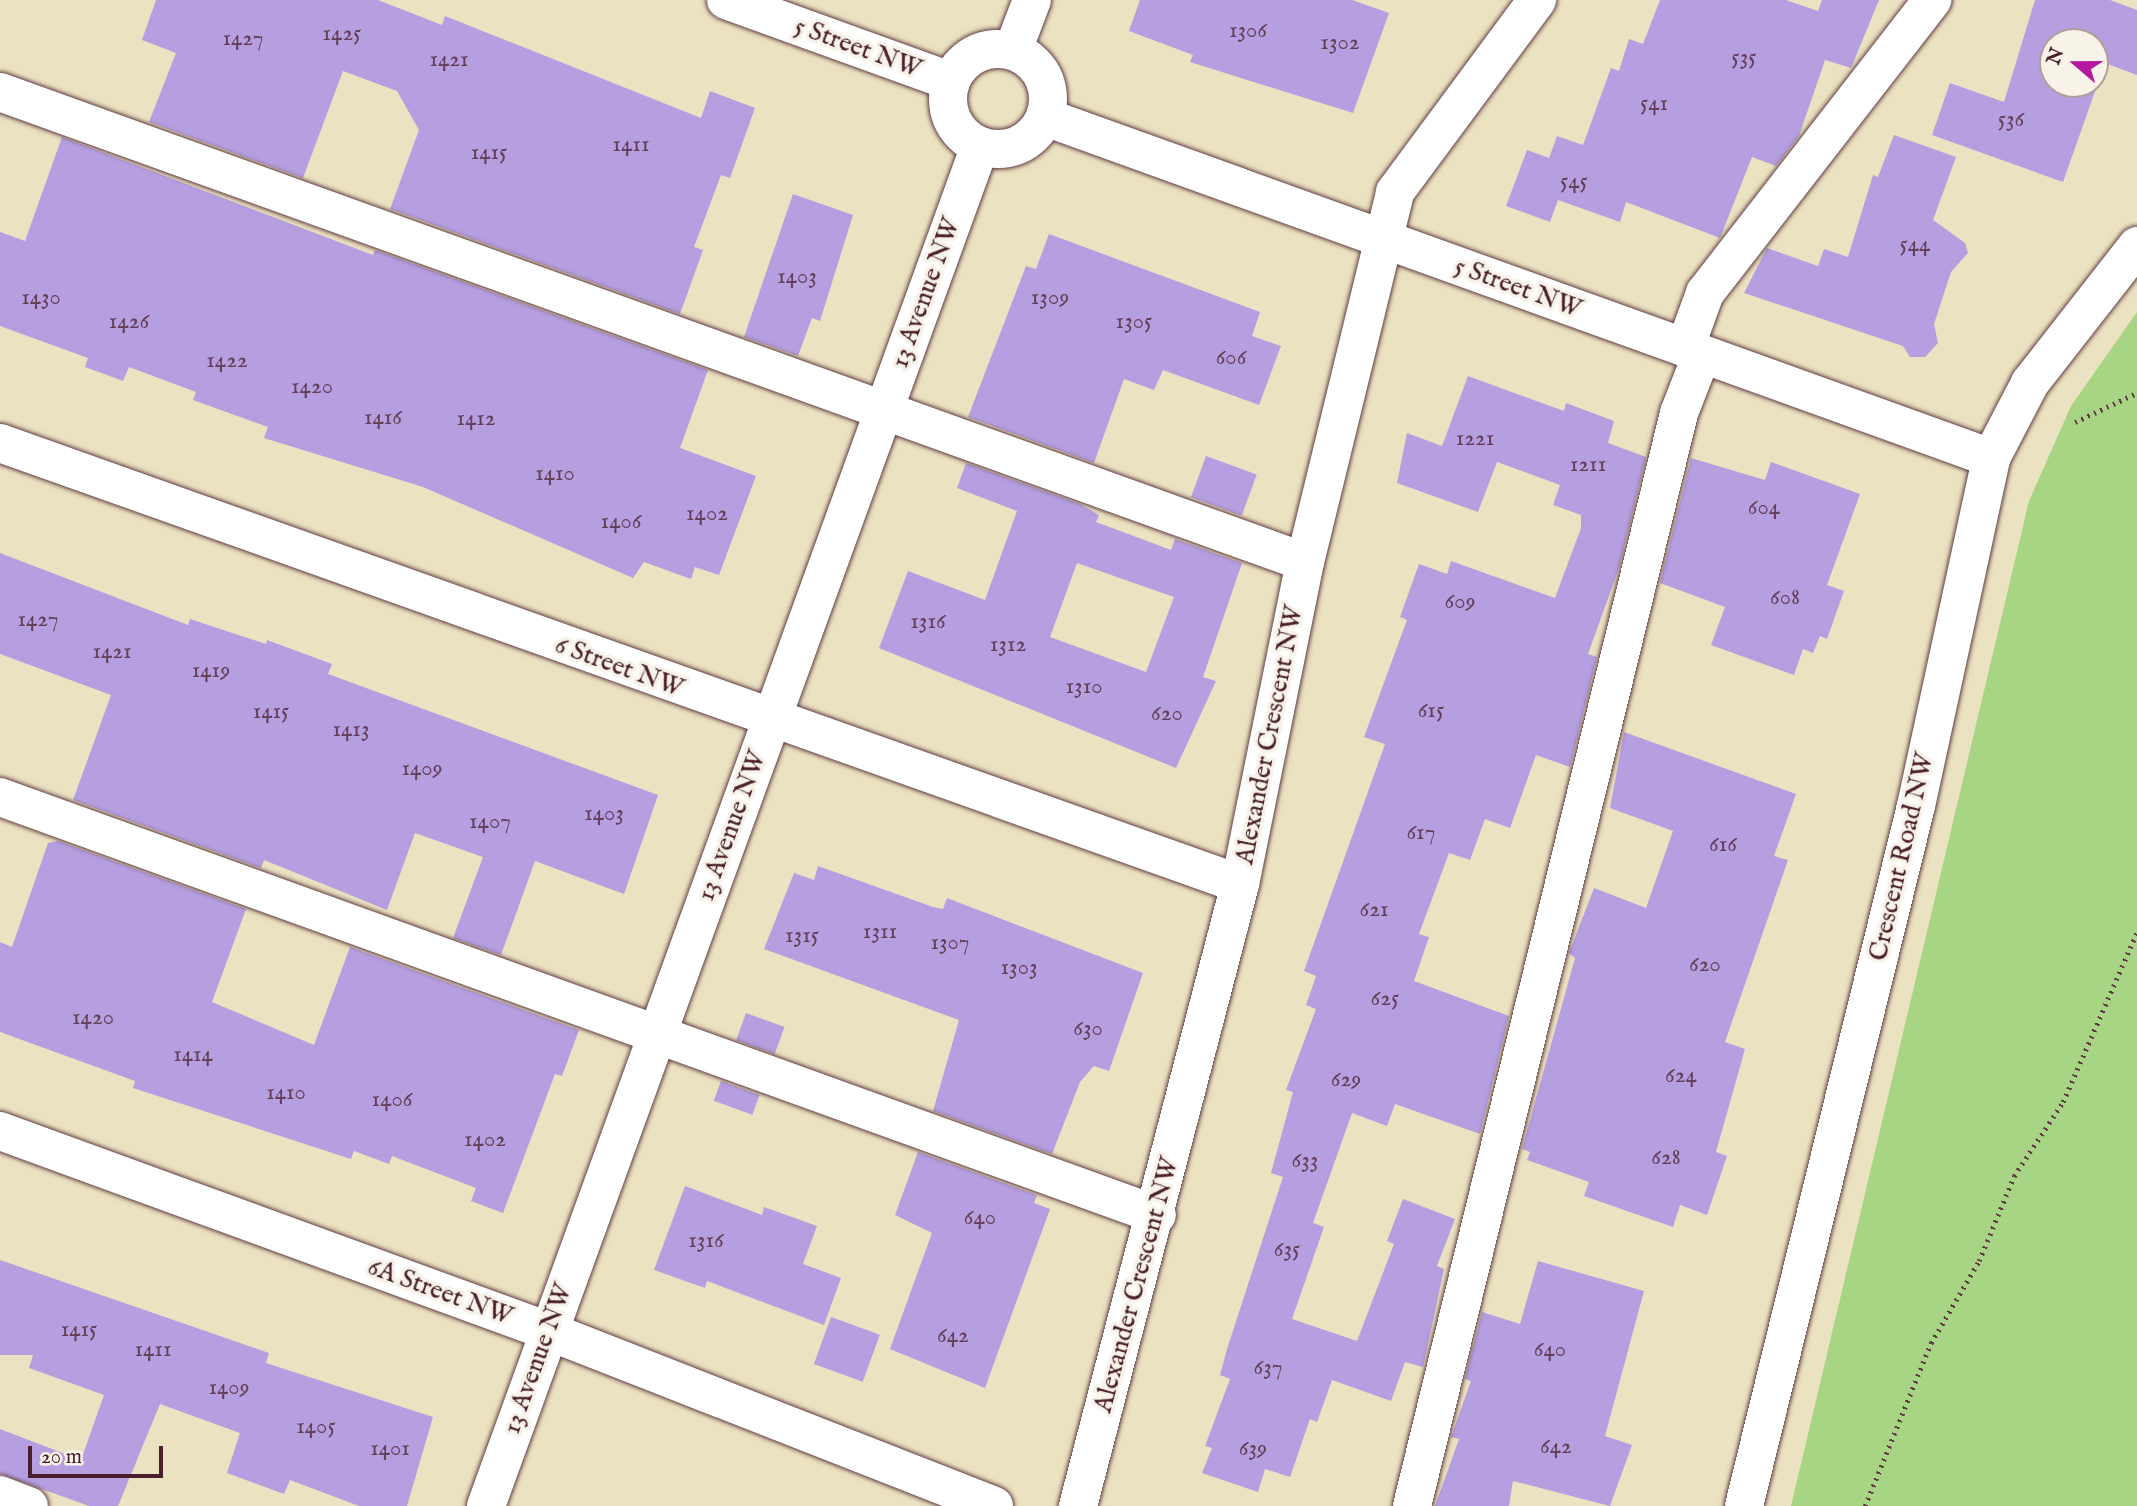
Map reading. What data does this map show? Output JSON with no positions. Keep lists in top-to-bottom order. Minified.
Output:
{"streets":{"street":["5 Street NW","13 Avenue NW","6 Street NW","Alexander Crescent NW","Crescent Road NW","6A Street NW"]},"crossings":[["5 Street NW","13 Avenue NW"],["5 Street NW","Alexander Crescent NW"],["5 Street NW","Crescent Road NW"],["13 Avenue NW","6 Street NW"],["13 Avenue NW","6A Street NW"],["6 Street NW","Alexander Crescent NW"]],"house_numbers":["1306","1425","1427","1302","535","1421","541","536","1411","1415","545","544","1403","1430","1309","1426","1305","606","1422","1420","1416","1412","1221","1211","1410","604","1402","1406","608","609","1427","1316","1312","1421","1419","1310","615","1415","620","1413","1409","1403","1407","617","616","621","1311","1315","1307","620","1303","625","1420","630","1414","624","629","1410","1406","1402","628","633","640","1316","635","1415","642","1411","640","637","1409","1405","642","1401","639"],"scale_bar":"20 m","north":"left"}
